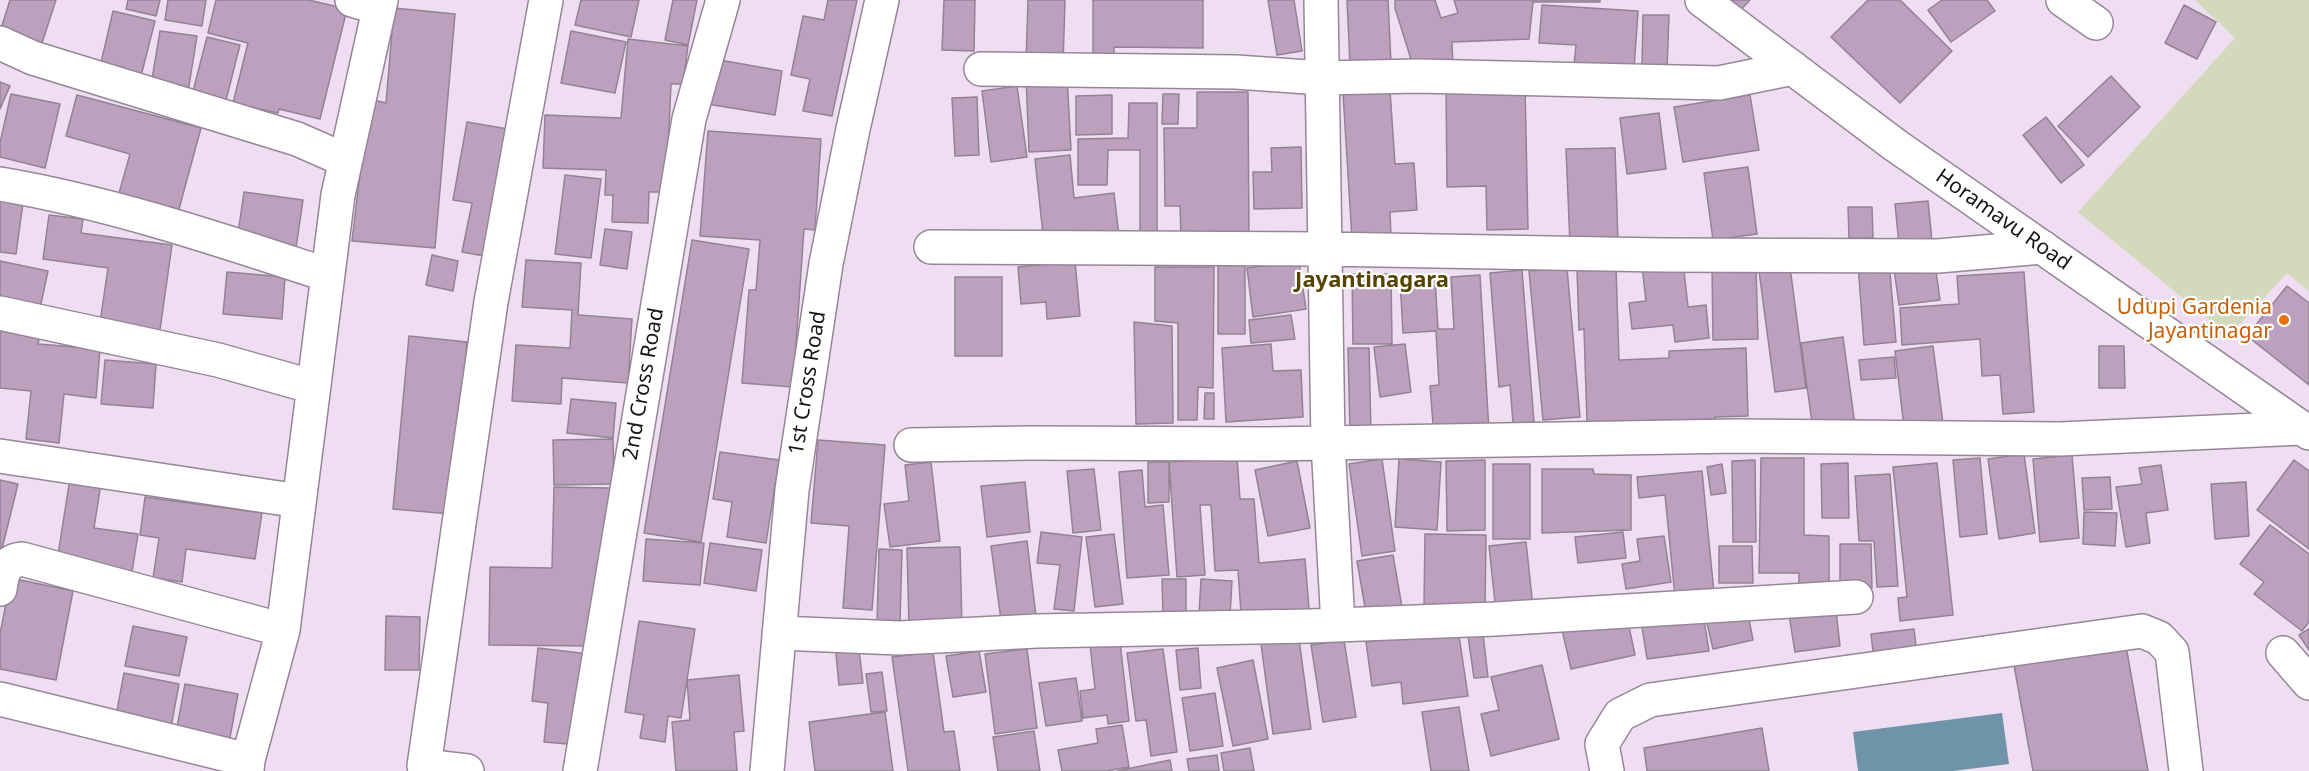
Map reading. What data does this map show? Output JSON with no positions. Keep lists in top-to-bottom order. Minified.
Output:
{"streets":{"street":["Horamavu Road","1st Cross Road","2nd Cross Road"]},"districts":["Jayantinagara"],"places":["Udupi Gardenia Jayantinagar"]}
